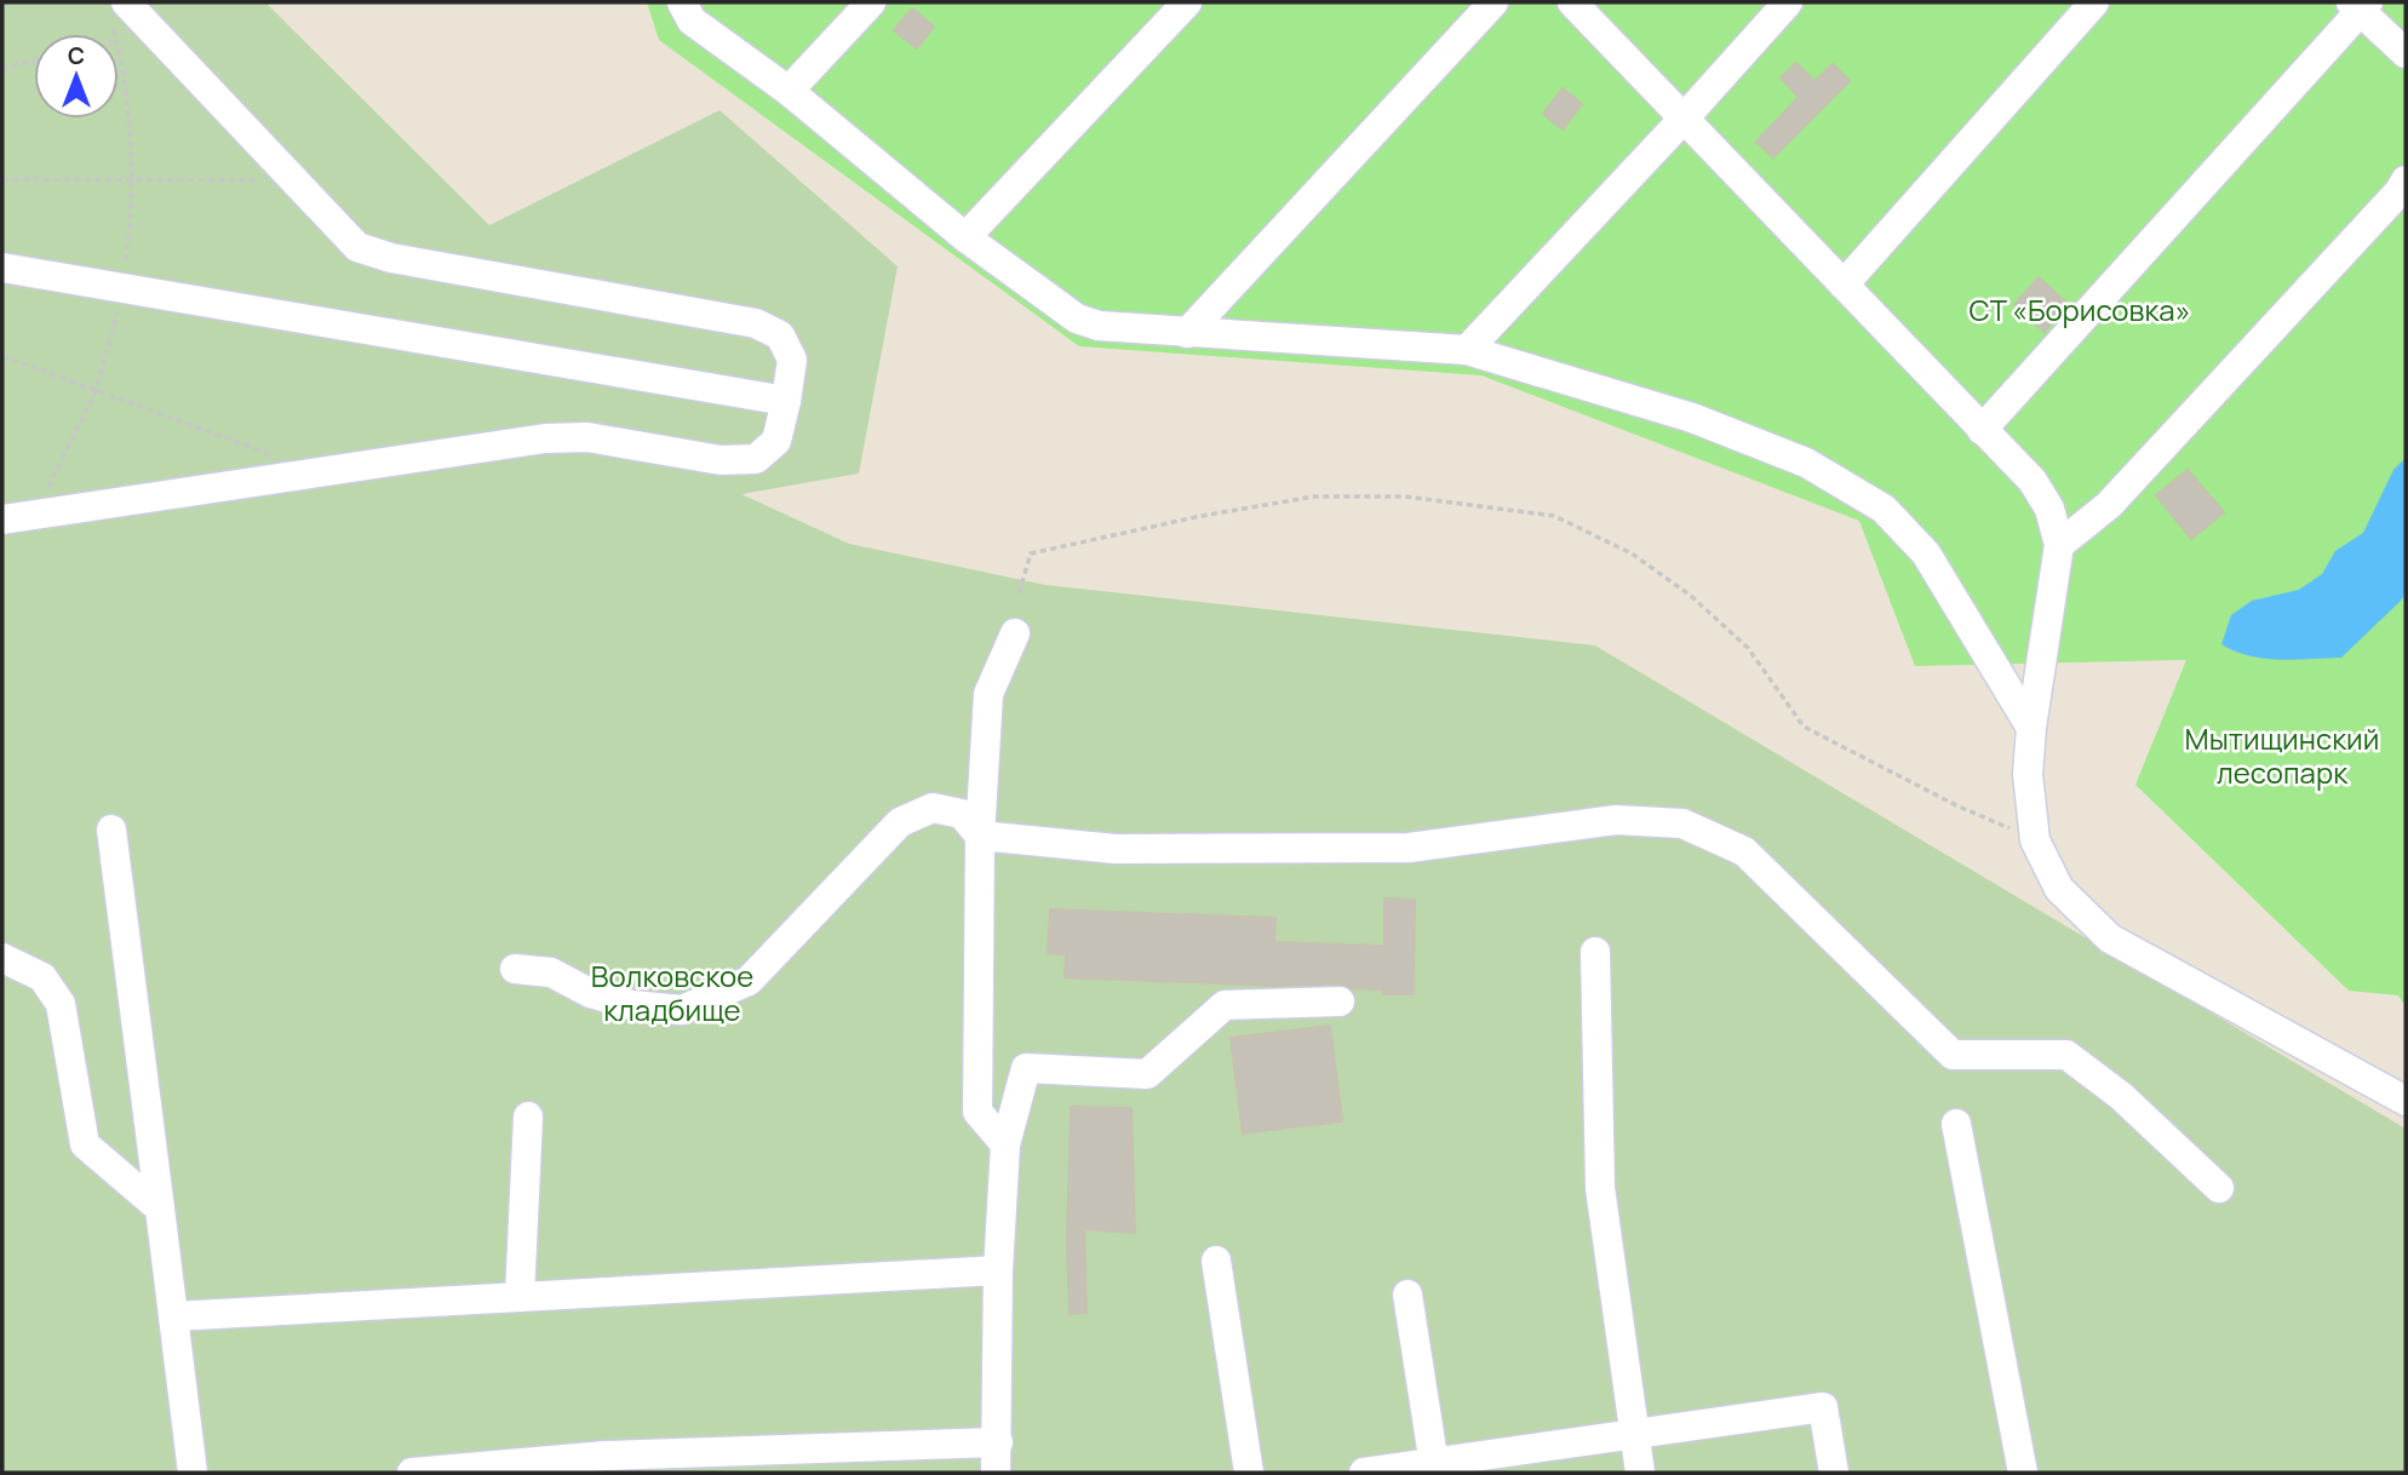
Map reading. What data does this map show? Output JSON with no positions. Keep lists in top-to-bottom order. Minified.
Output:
{"parks":["СТ «Борисовка»","Мытищинский лесопарк","Волковское кладбище"],"north":"top"}
